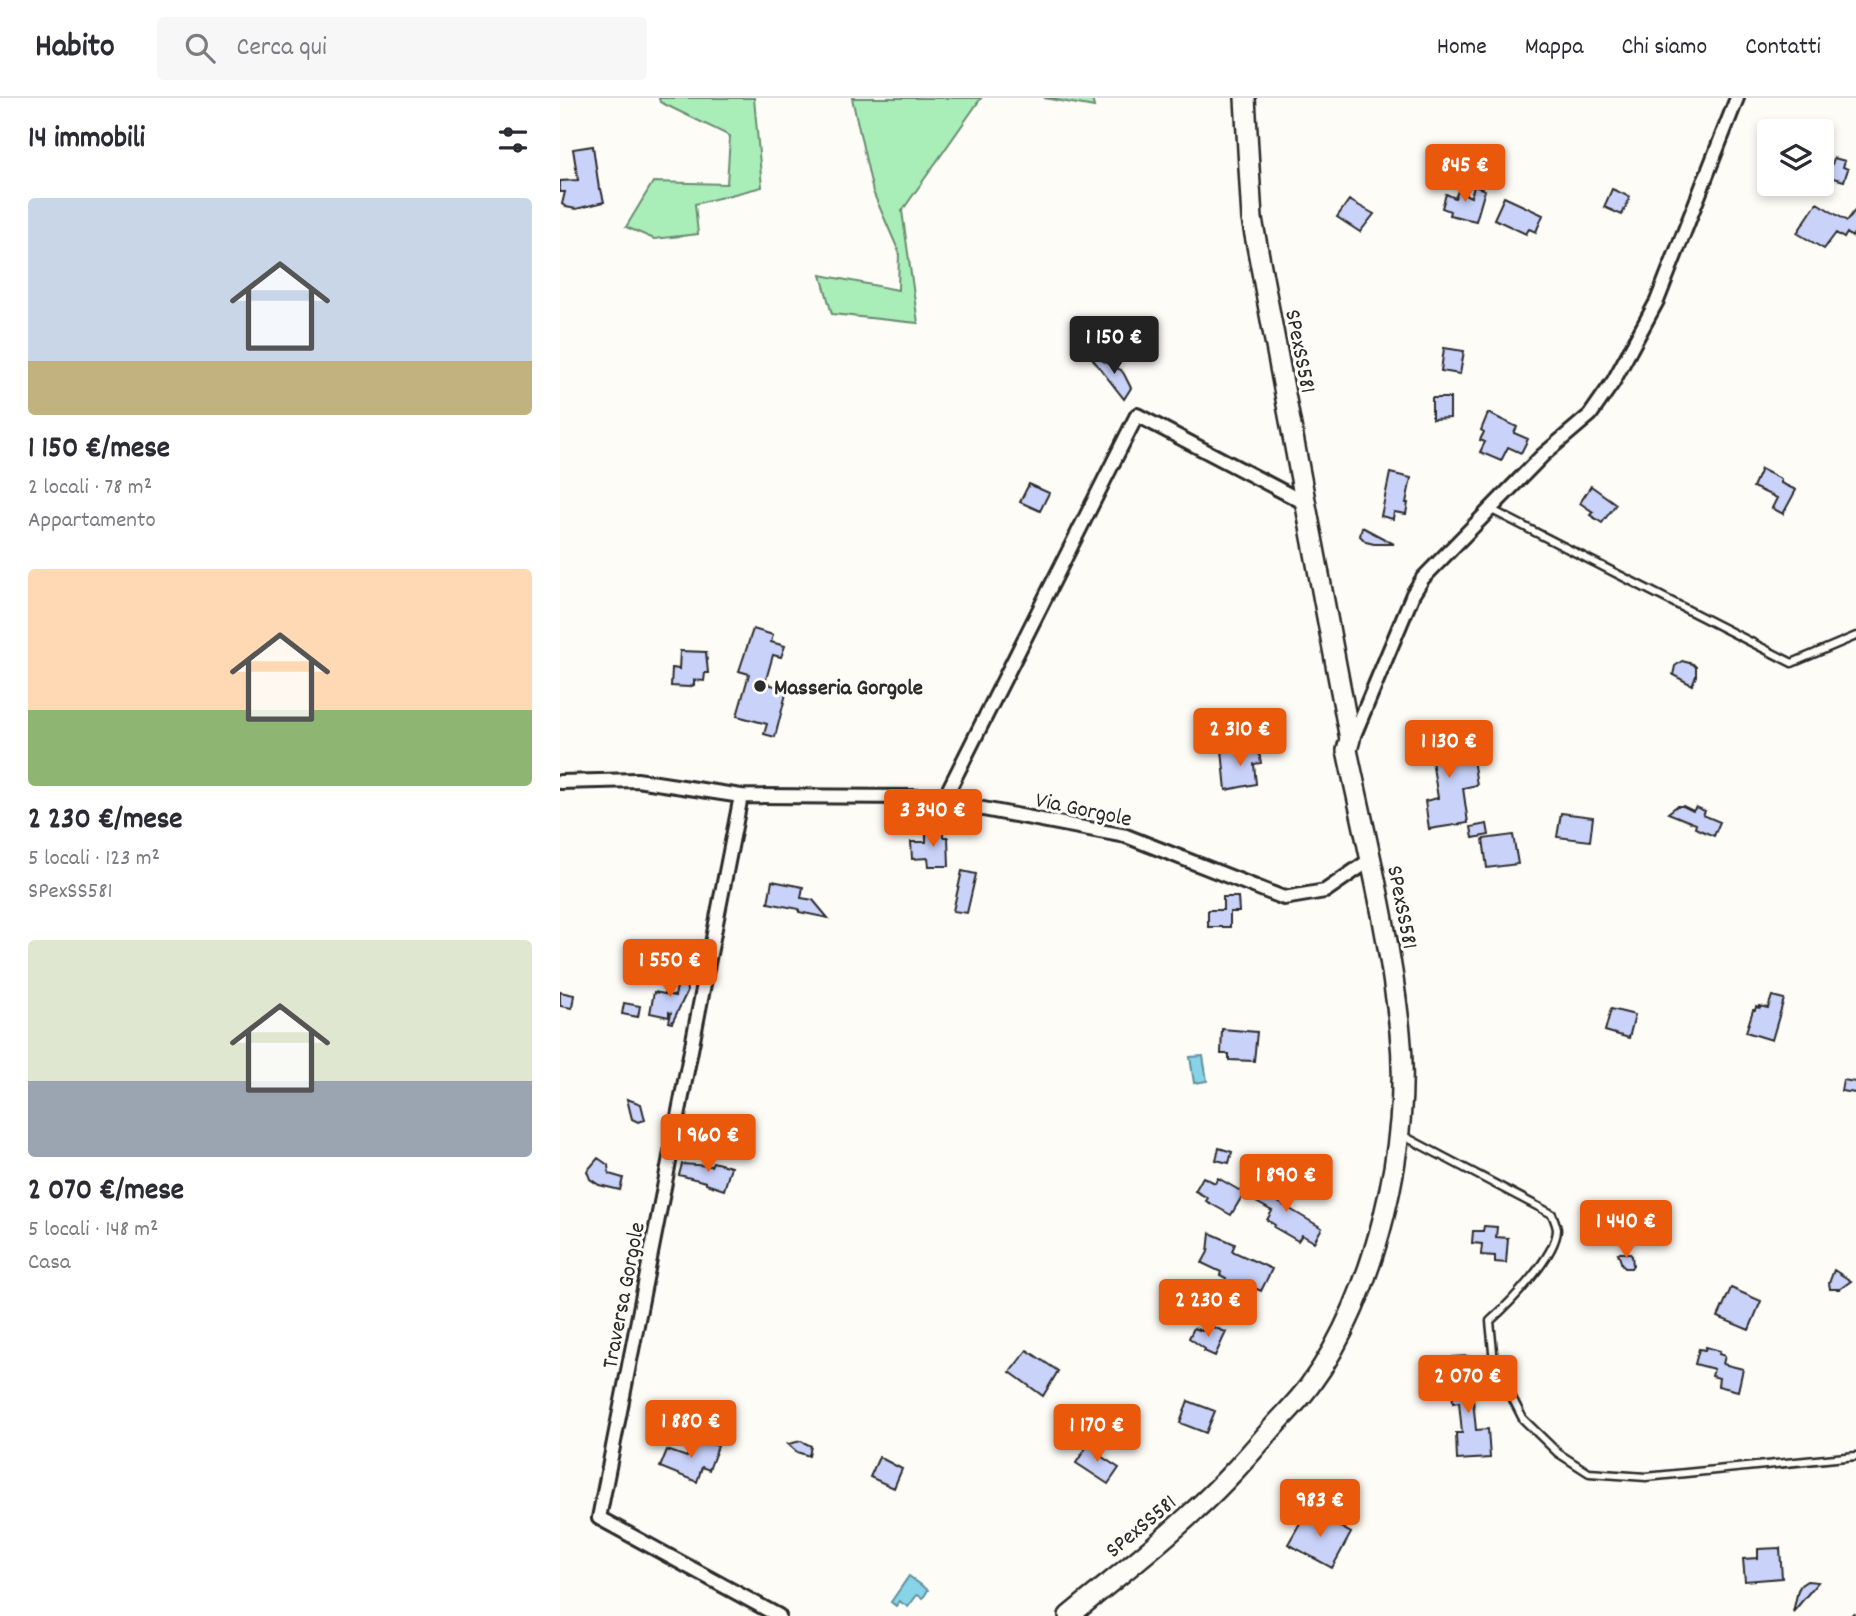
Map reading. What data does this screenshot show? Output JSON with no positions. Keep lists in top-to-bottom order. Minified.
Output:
{"streets":{"main road":["SPexSS581"],"street":["Via Gorgole","Traversa Gorgole"]},"crossings":[["SPexSS581","Via Gorgole"],["Via Gorgole","Traversa Gorgole"]],"places":["Masseria Gorgole"],"page":{"header":"Habito","search":"Cerca qui","nav":["Home","Mappa","Chi siamo","Contatti"],"heading":"14 immobili","price":["845 €","1 150 €","2 310 €","1 130 €","3 340 €","1 550 €","1 960 €","1 890 €","1 440 €","2 230 €","2 070 €","1 880 €","1 170 €","983 €"],"list":[{"name":"1 150 €/mese","note":"2 locali · 78 m² · Appartamento"},{"name":"2 230 €/mese","note":"5 locali · 123 m² · SPexSS581"},{"name":"2 070 €/mese","note":"5 locali · 148 m² · Casa"}]}}
